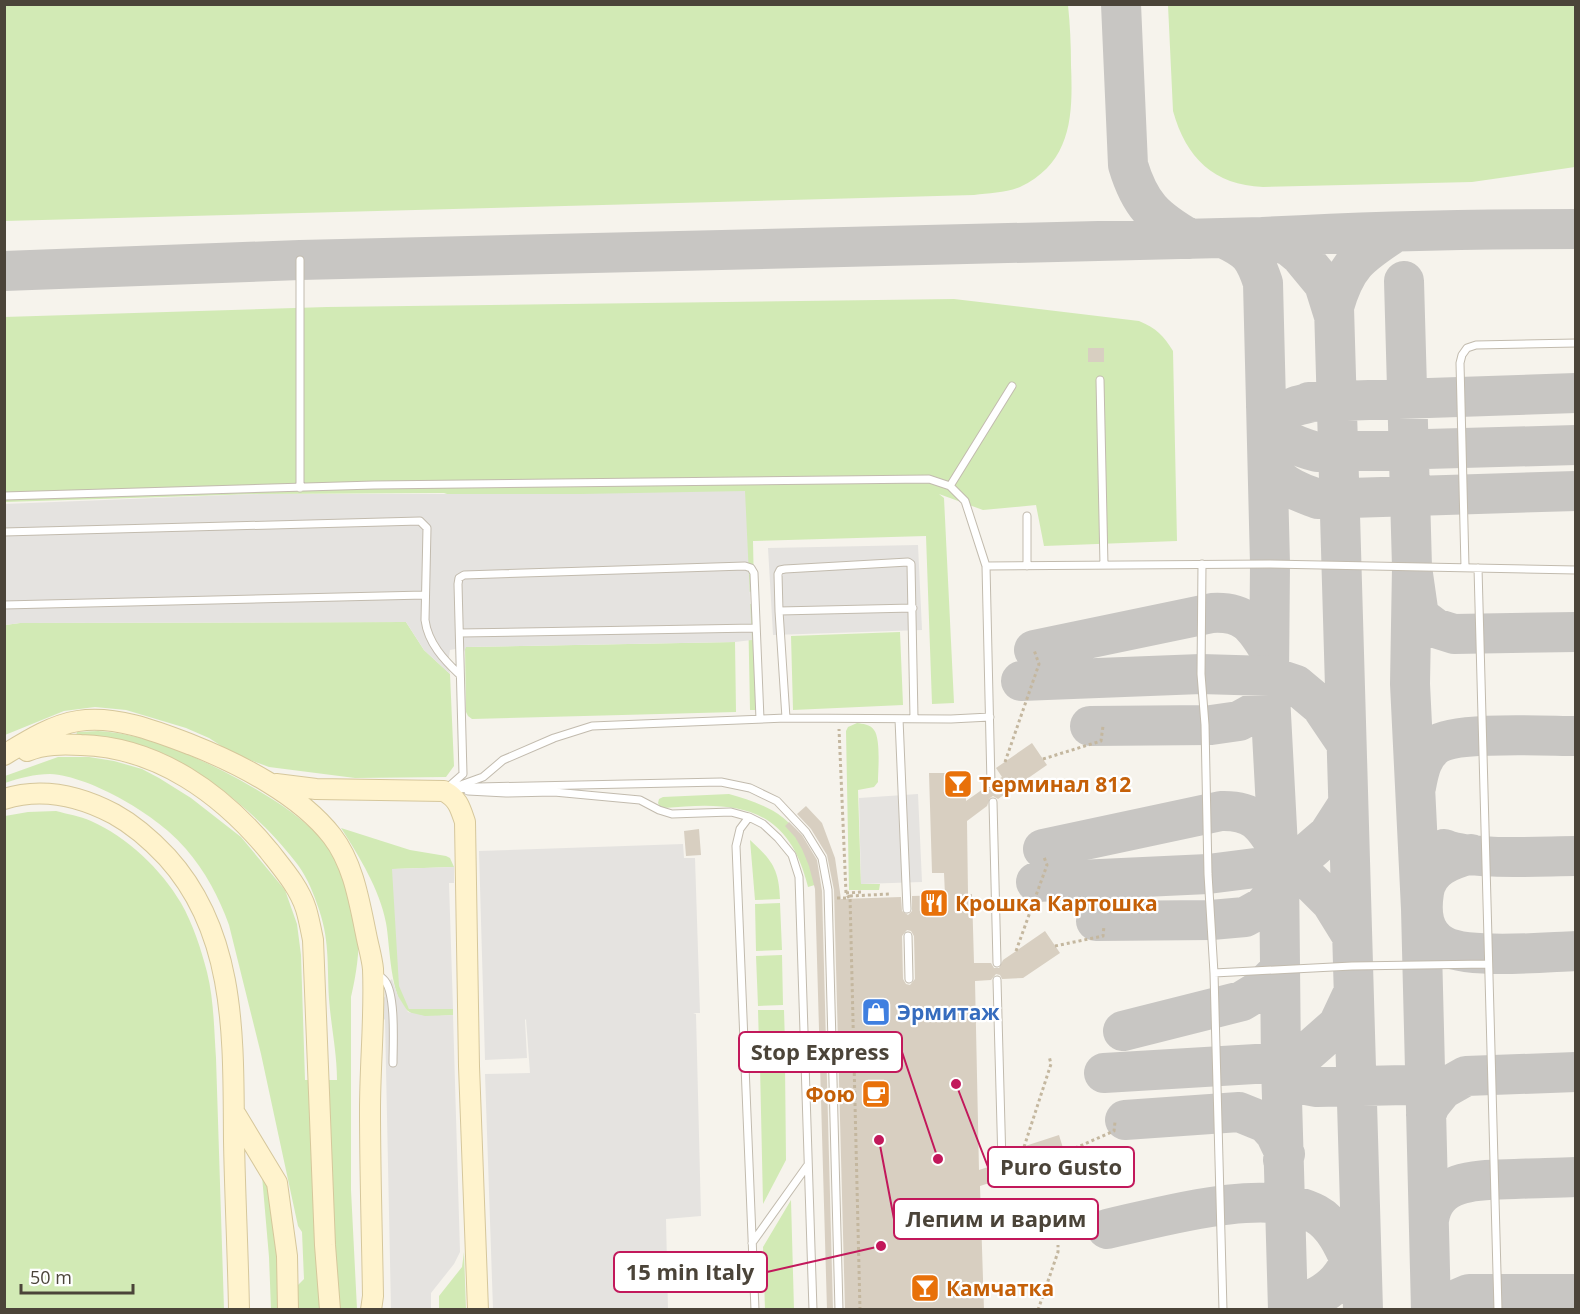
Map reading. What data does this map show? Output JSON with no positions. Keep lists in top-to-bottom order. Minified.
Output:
{"places":{"bar":["Терминал 812","Камчатка"],"restaurant":["Крошка Картошка"],"shop":["Эрмитаж"],"other":["Puro Gusto","Лепим и варим","Stop Express","15 min Italy"],"cafe":["Фою"]},"scale_bar":"50 m"}
